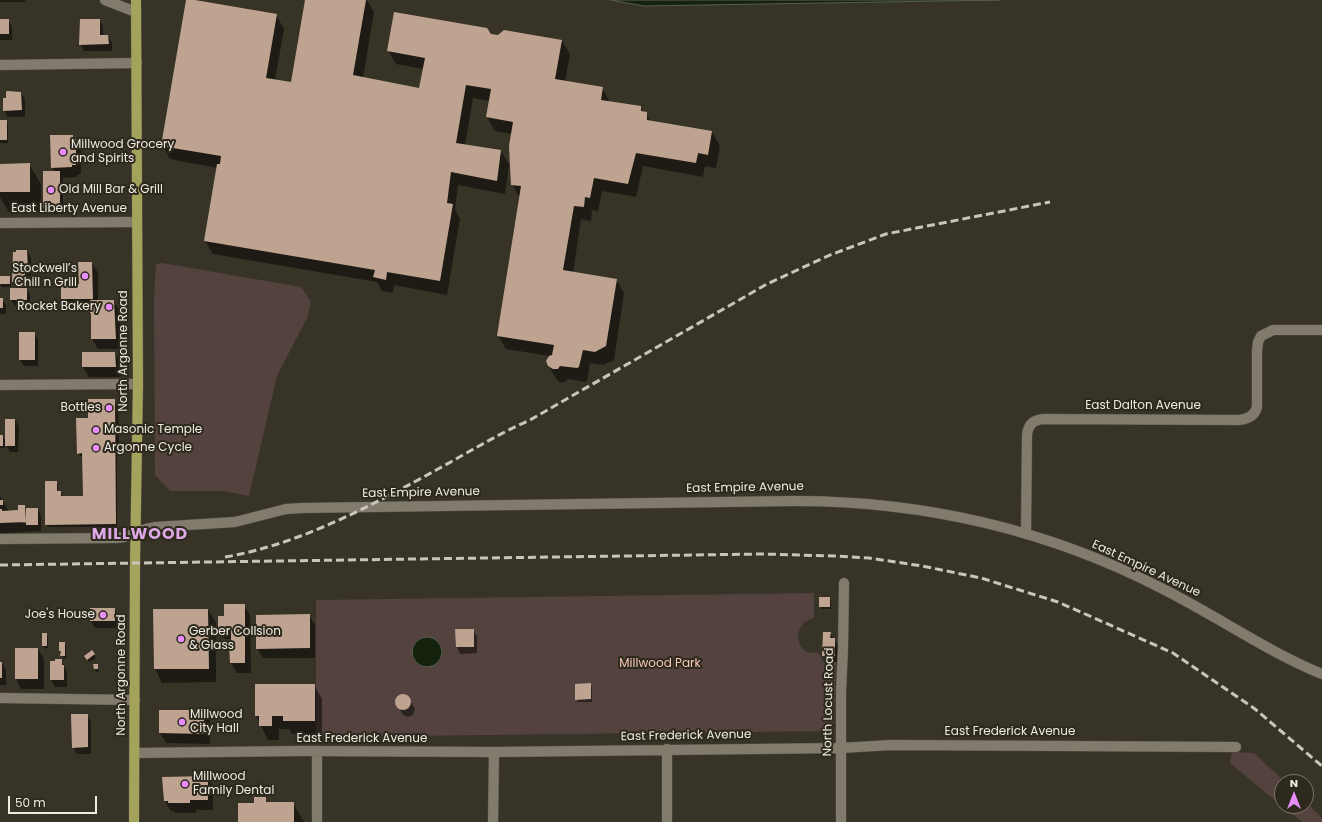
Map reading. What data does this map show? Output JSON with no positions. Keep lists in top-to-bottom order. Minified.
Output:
{"streets":{"main road":["North Argonne Road"],"street":["East Liberty Avenue","East Dalton Avenue","East Empire Avenue","North Locust Road","East Frederick Avenue"]},"crossings":[["East Liberty Avenue","North Argonne Road"],["North Argonne Road","East Empire Avenue"],["North Argonne Road","East Frederick Avenue"],["East Dalton Avenue","East Empire Avenue"],["North Locust Road","East Frederick Avenue"]],"districts":["MILLWOOD"],"parks":["Millwood Park"],"places":["Millwood Grocery and Spirits","Old Mill Bar & Grill","Stockwell’s Chill n Grill","Rocket Bakery","Bottles","Masonic Temple","Argonne Cycle","Joe's House","Gerber Collsion & Glass","Millwood City Hall","Millwood Family Dental"],"scale_bar":"50 m","north":"top"}
